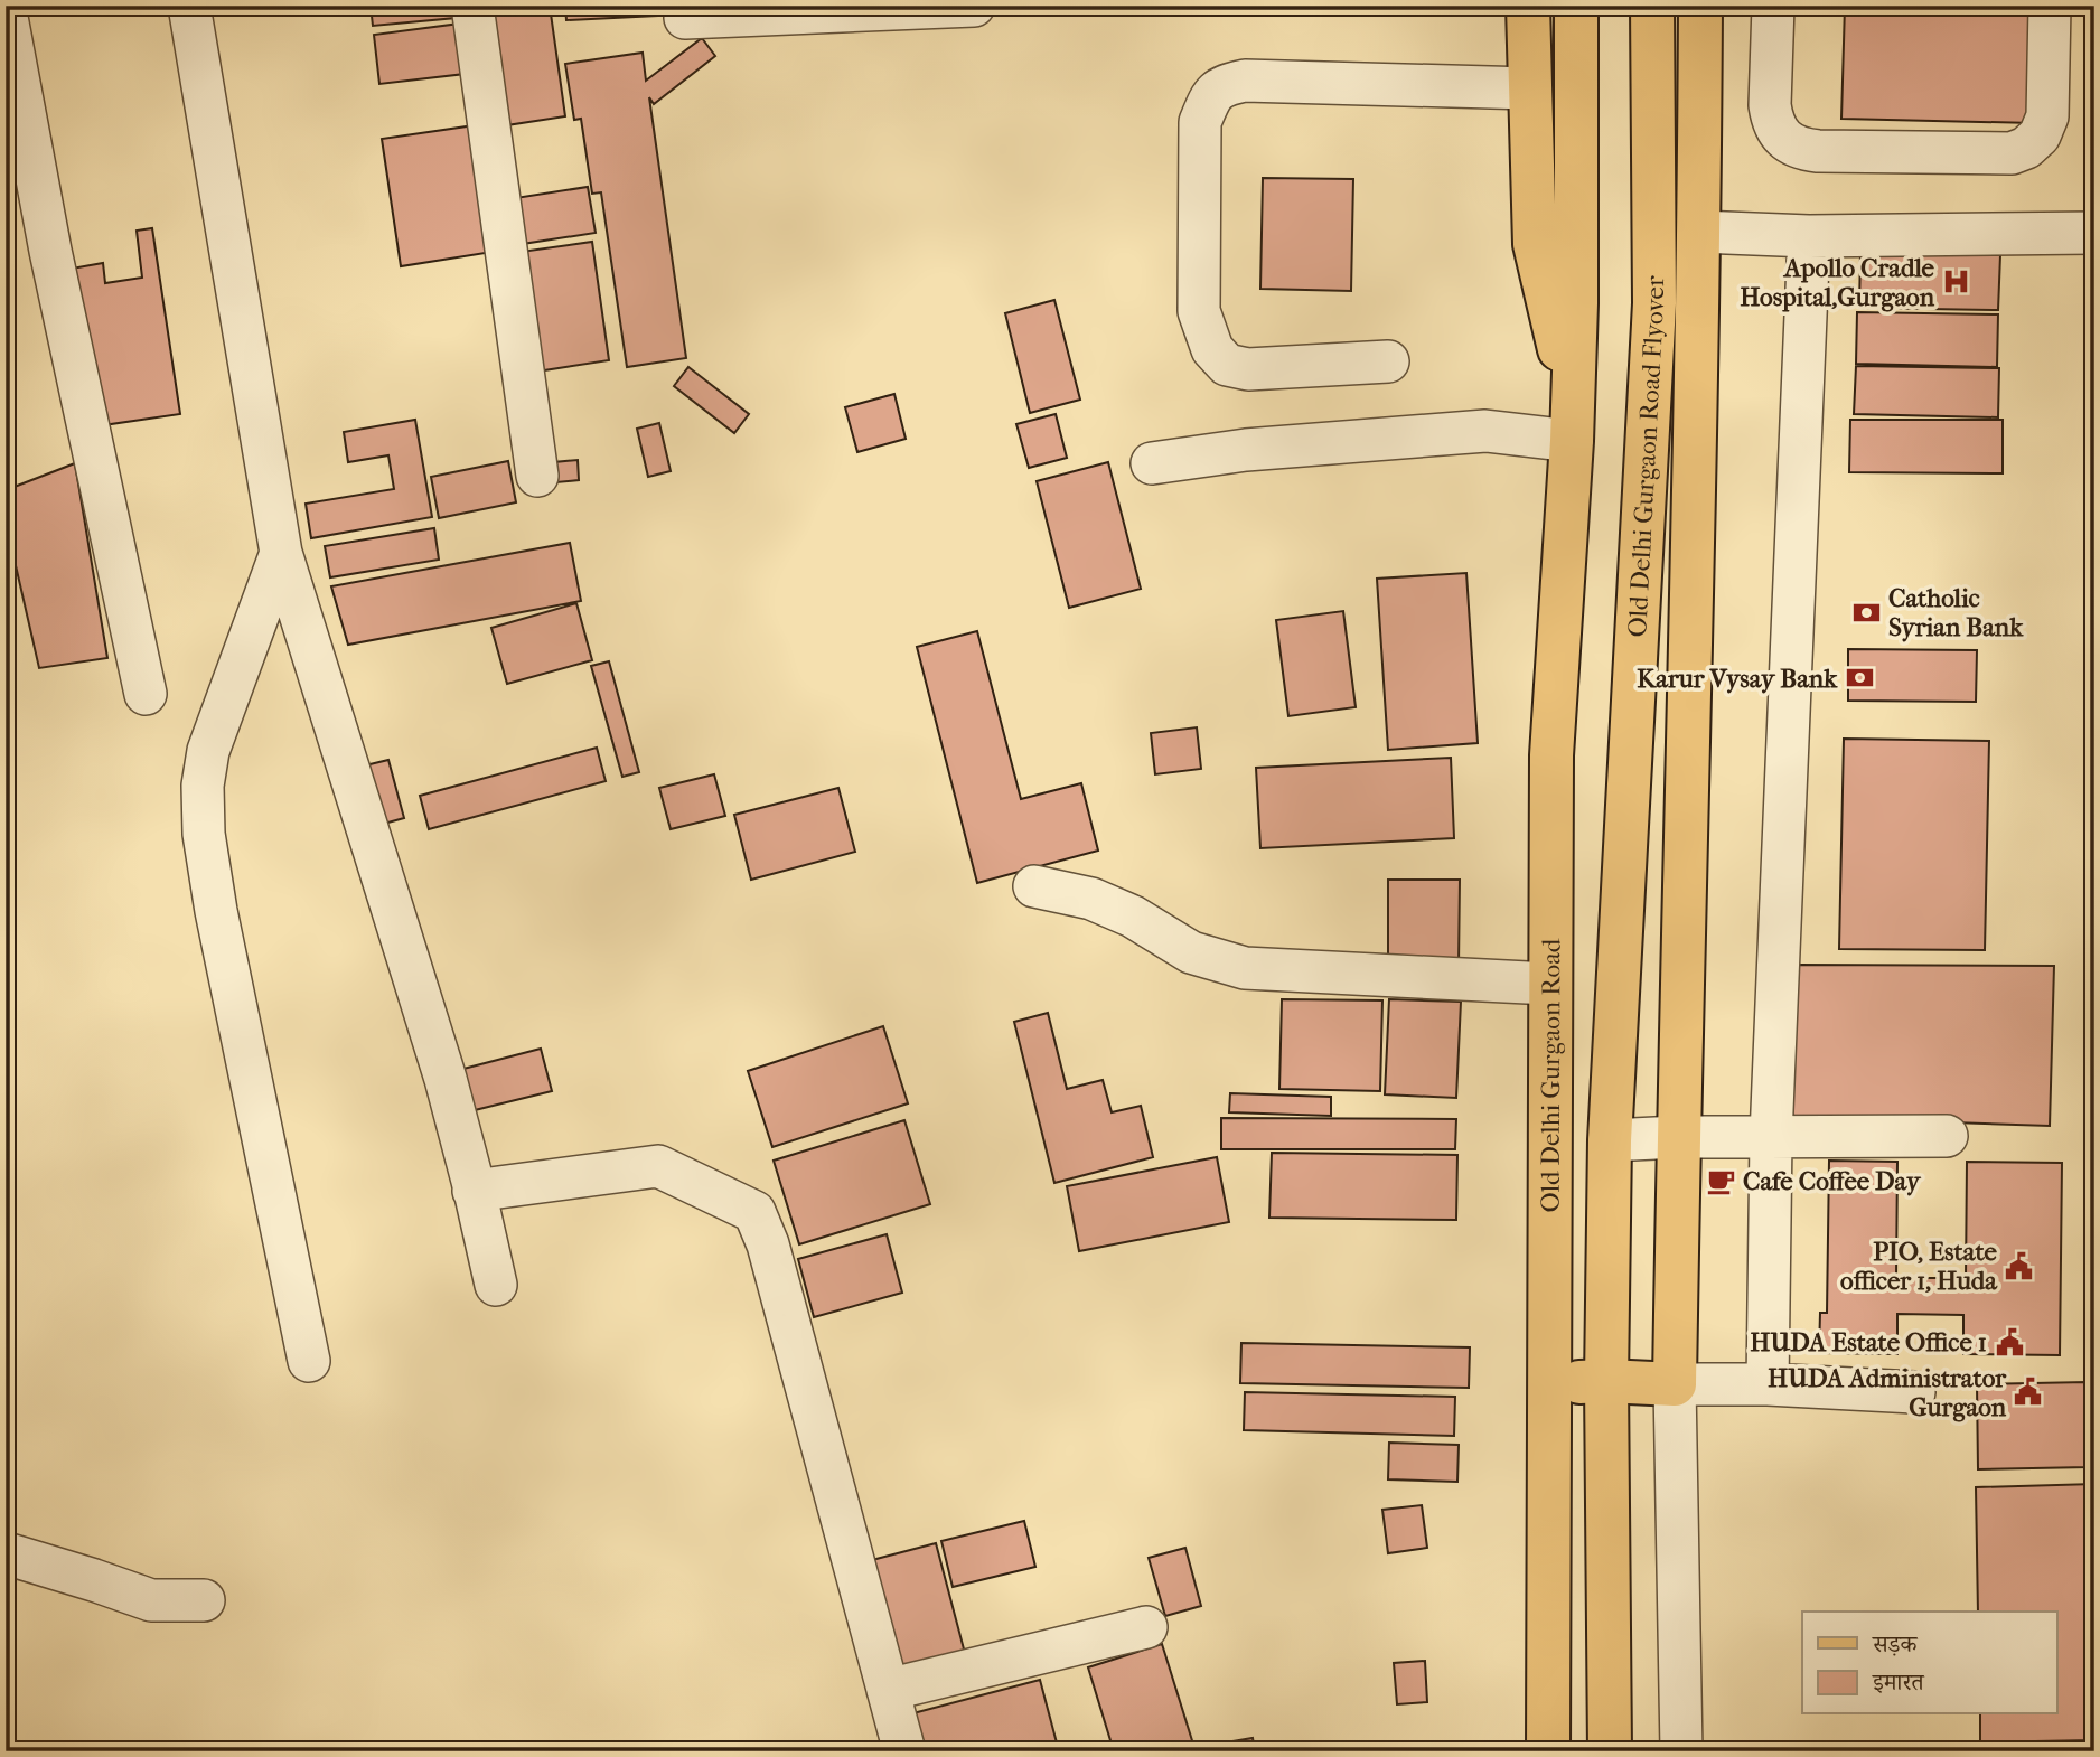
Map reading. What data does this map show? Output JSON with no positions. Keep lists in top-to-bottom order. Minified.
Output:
{"streets":{"main road":["Old Delhi Gurgaon Road Flyover","Old Delhi Gurgaon Road"]},"places":{"hospital":["Apollo Cradle Hospital,Gurgaon"],"bank":["Catholic Syrian Bank","Karur Vysay Bank"],"cafe":["Cafe Coffee Day"],"public building":["PIO, Estate officer 1, Huda","HUDA Estate Office 1","HUDA Administrator Gurgaon"]},"legend":["सड़क","इमारत"]}
